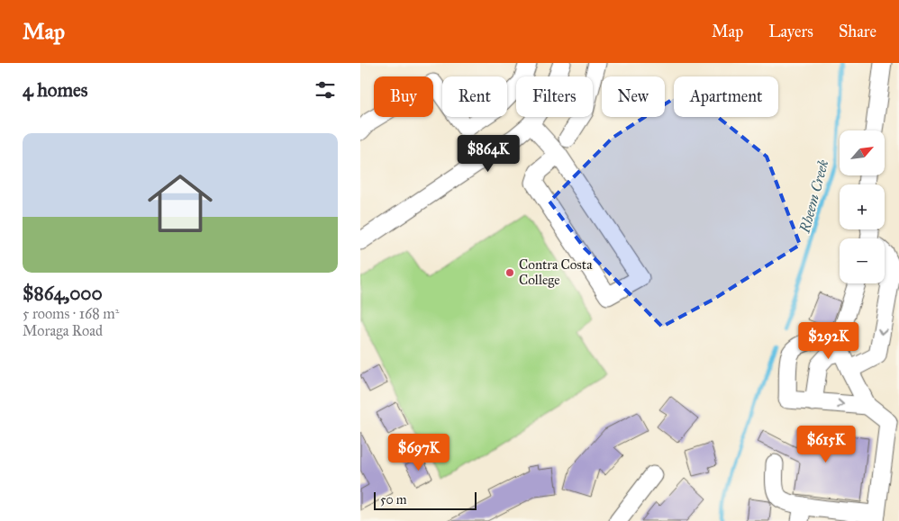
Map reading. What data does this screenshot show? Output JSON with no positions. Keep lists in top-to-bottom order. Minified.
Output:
{"water":["Rheem Creek"],"places":["Contra Costa College"],"scale_bar":"50 m","north":"top right","page":{"header":"Map","nav":["Map","Layers","Share"],"heading":"4 homes","chip":["Buy","Rent","Filters","New","Apartment"],"list":[{"name":"$864,000","note":"5 rooms · 168 m² · Moraga Road"}],"map_buttons":["+","−"],"price":["$864K","$292K","$615K","$697K"],"scale":"50 m"}}
